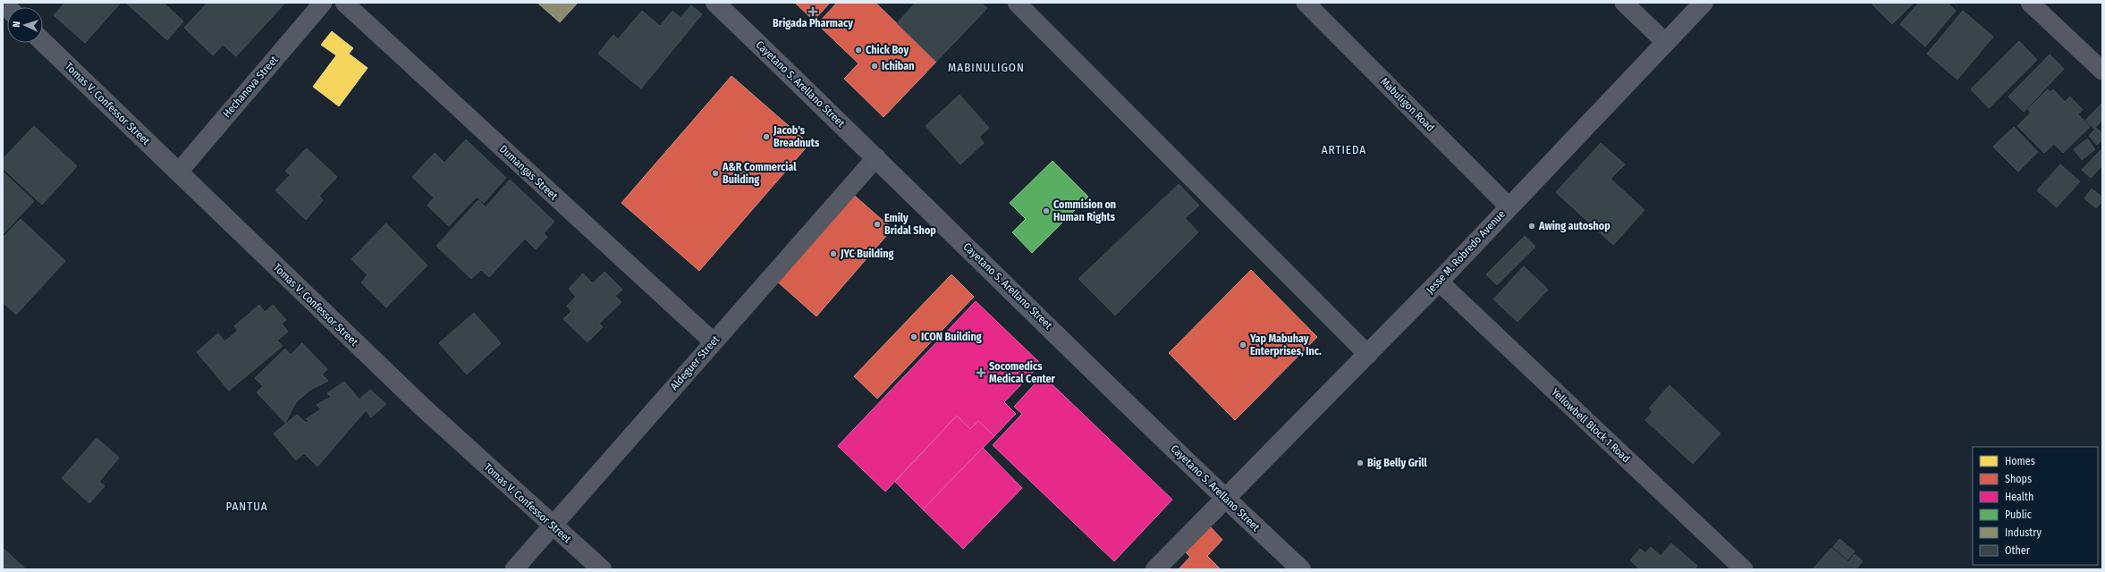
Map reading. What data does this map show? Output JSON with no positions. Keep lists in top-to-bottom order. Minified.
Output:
{"streets":{"main road":["Cayetano S. Arellano Street","Jesse M. Robredo Avenue"],"street":["Hechanova Street","Tomas V. Confessor Street","Mabuligon Road","Dumangas Street","Aldeguer Street","Yellowbell Block 1 Road"]},"crossings":[["Cayetano S. Arellano Street","Jesse M. Robredo Avenue"],["Cayetano S. Arellano Street","Aldeguer Street"],["Hechanova Street","Tomas V. Confessor Street"],["Tomas V. Confessor Street","Aldeguer Street"],["Mabuligon Road","Jesse M. Robredo Avenue"],["Dumangas Street","Aldeguer Street"],["Jesse M. Robredo Avenue","Yellowbell Block 1 Road"]],"districts":["MABINULIGON","ARTIEDA","PANTUA"],"places":{"health":["Brigada Pharmacy","Socomedics Medical Center"],"other":["Chick Boy","Ichiban","Jacob's Breadnuts","A&R Commercial Building","Commision on Human Rights","Emily Bridal Shop","Awing autoshop","JYC Building","ICON Building","Yap Mabuhay Enterprises, Inc.","Big Belly Grill"]},"legend":["Homes","Shops","Health","Public","Industry","Other"],"north":"left"}
